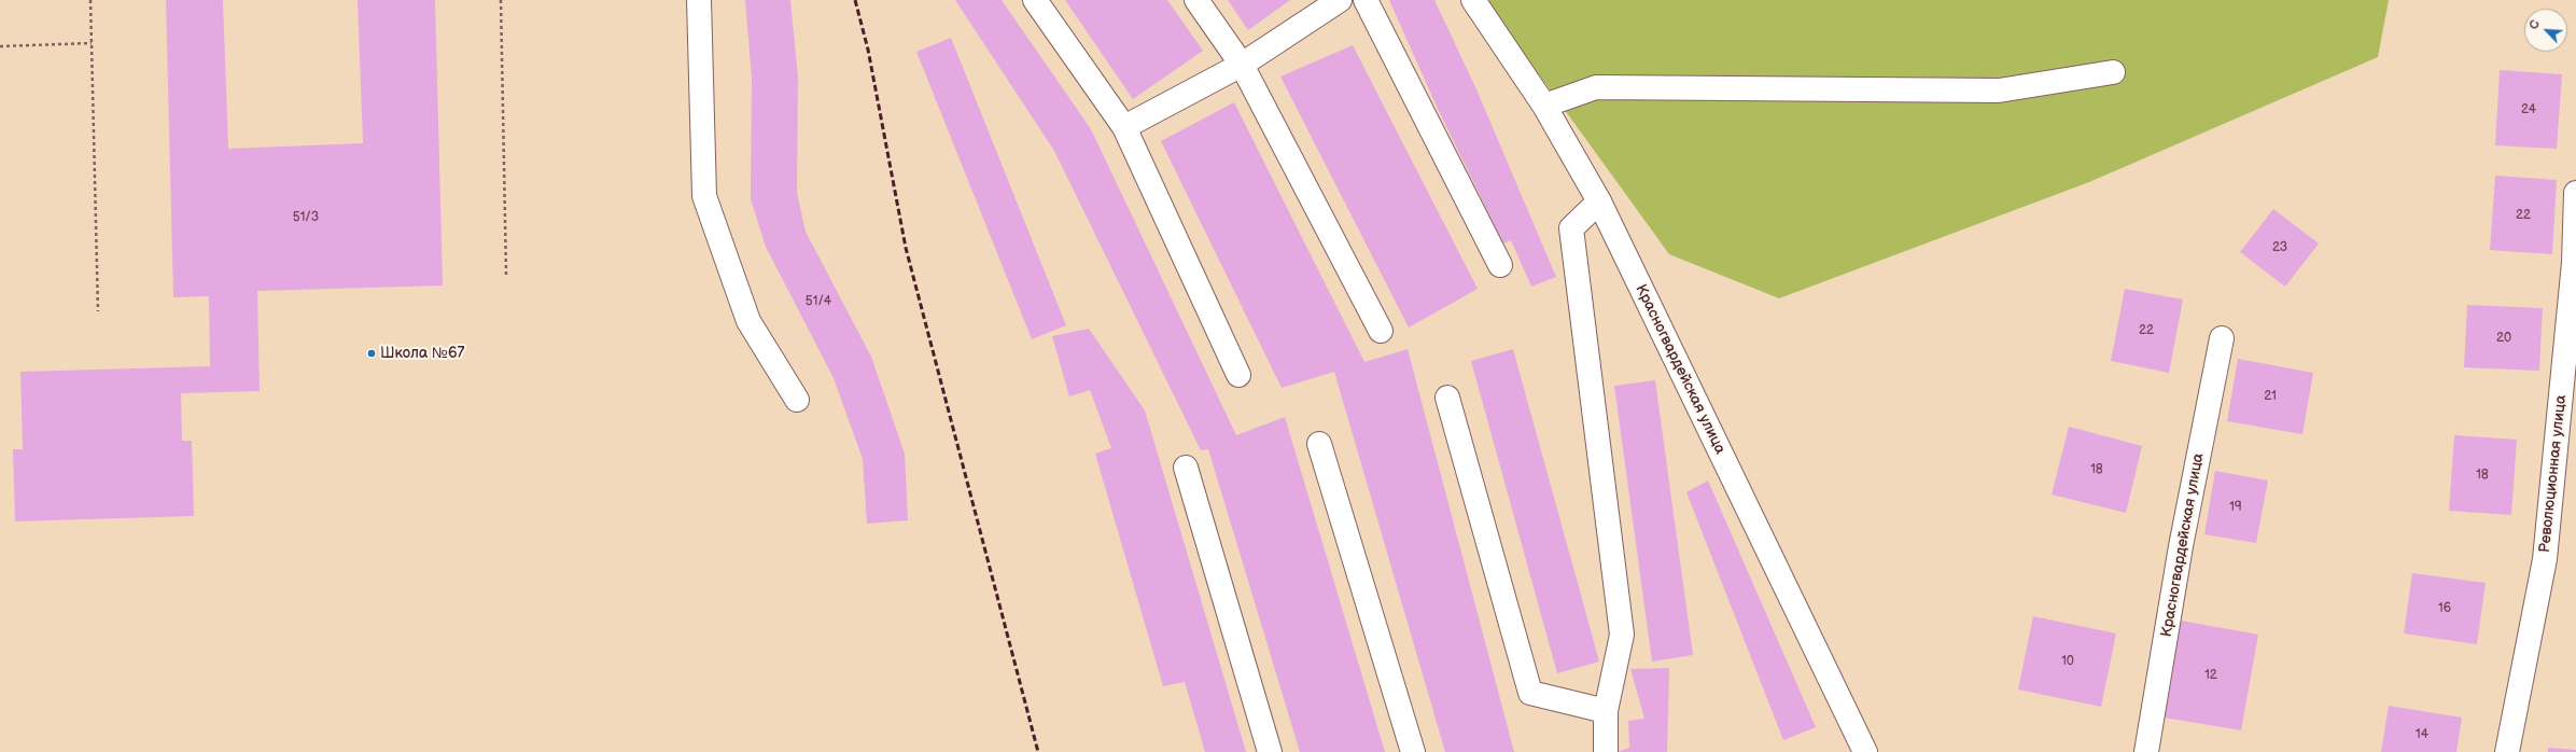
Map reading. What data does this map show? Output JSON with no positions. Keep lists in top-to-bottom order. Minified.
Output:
{"streets":{"street":["Красногвардейская улица","Революционная улица"]},"places":["Школа №67"],"house_numbers":["24","22","51/3","23","51/4","22","20","21","18","18","19","16","10","12","14"],"north":"top left"}
